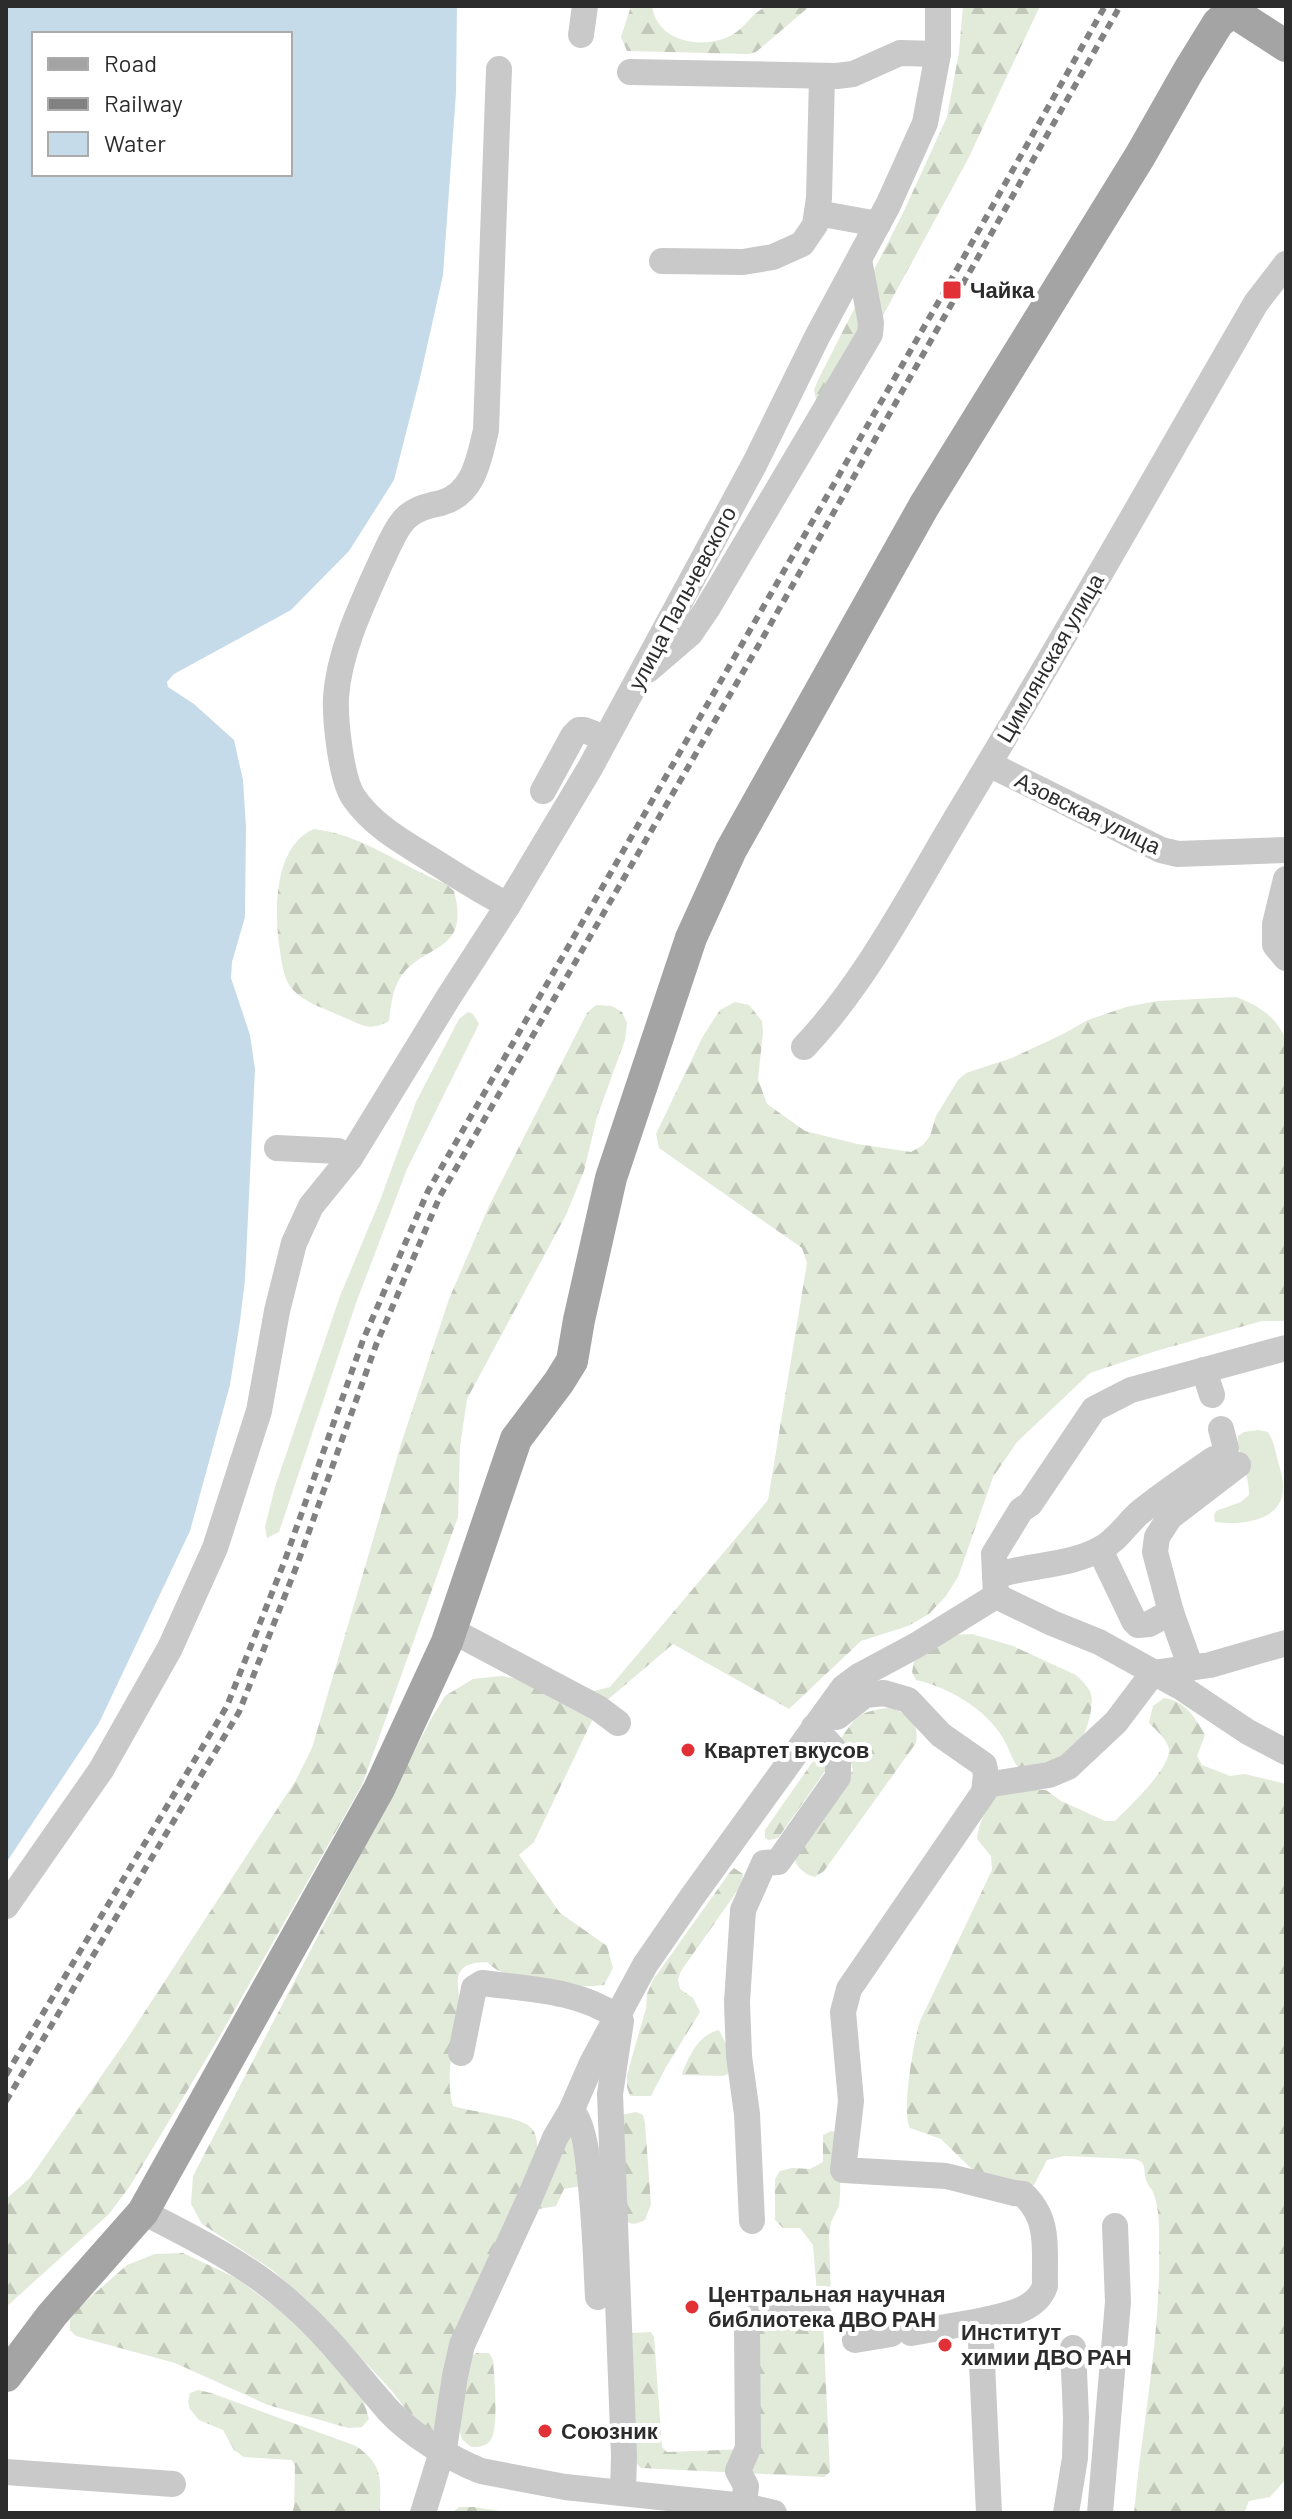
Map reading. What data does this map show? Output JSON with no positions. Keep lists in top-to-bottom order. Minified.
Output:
{"streets":{"street":["улица Пальчевского","Цимлянская улица","Азовская улица"]},"crossings":[["Цимлянская улица","Азовская улица"]],"places":{"transit":["Чайка"],"other":["Квартет вкусов","Центральная научная библиотека ДВО РАН","Институт химии ДВО РАН","Союзник"]},"legend":["Road","Railway","Water"]}
